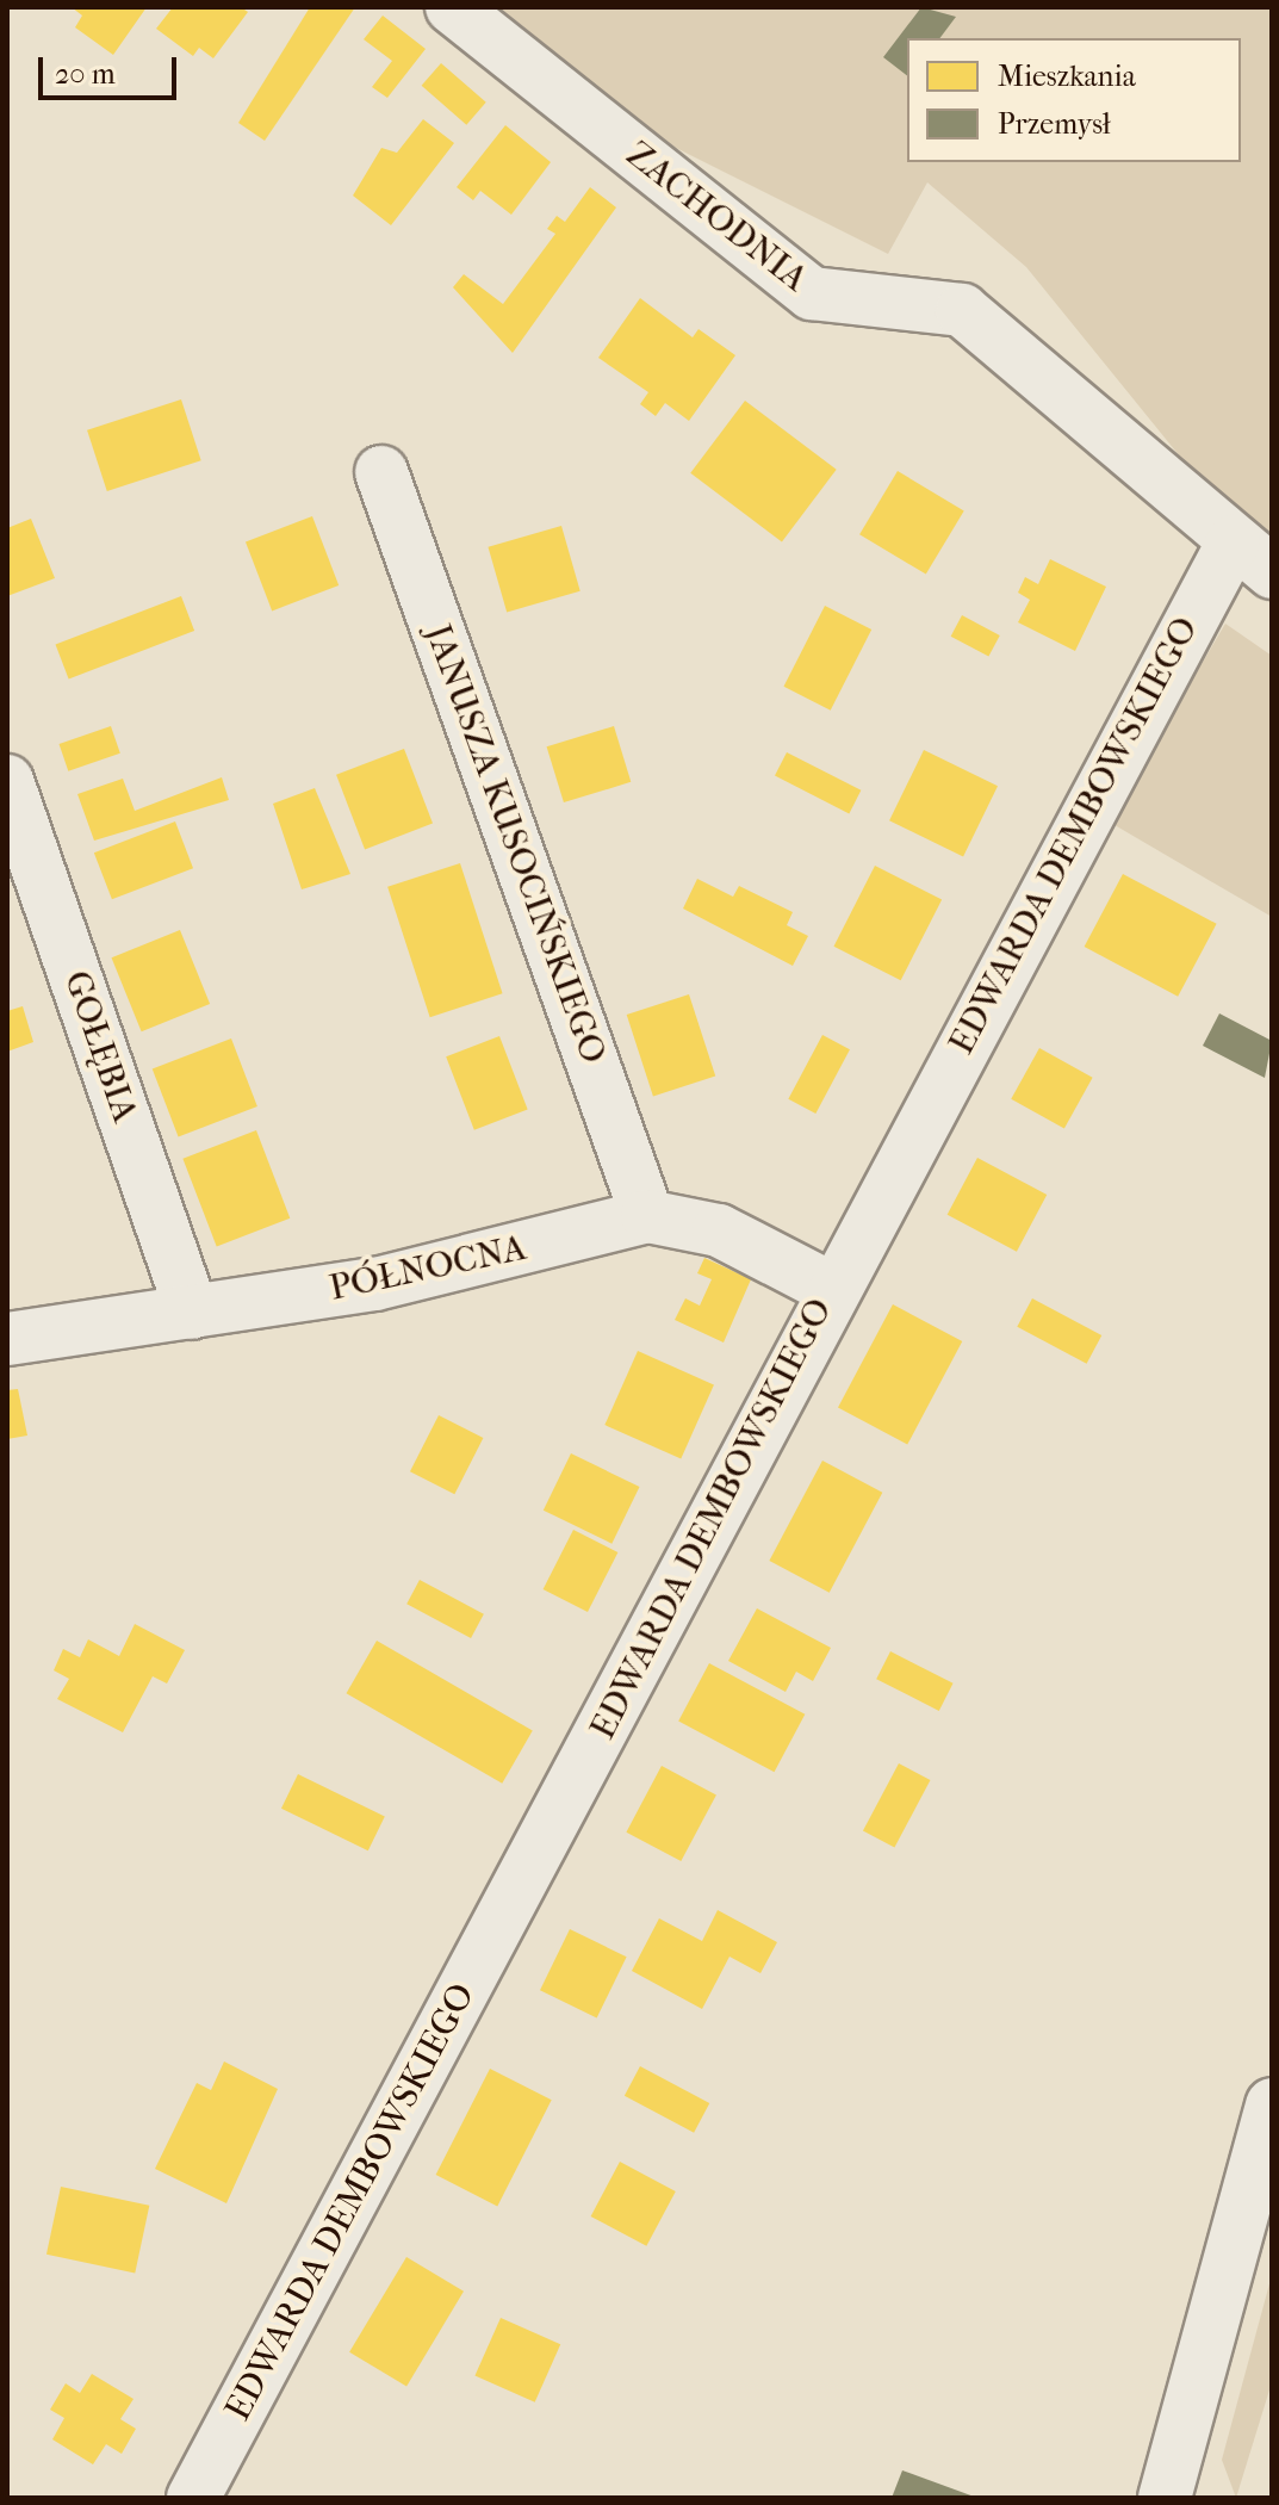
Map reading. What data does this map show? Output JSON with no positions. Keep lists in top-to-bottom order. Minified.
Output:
{"streets":{"street":["ZACHODNIA","EDWARDA DEMBOWSKIEGO","JANUSZA KUSOCIŃSKIEGO","GOŁĘBIA","PÓŁNOCNA"]},"crossings":[["ZACHODNIA","EDWARDA DEMBOWSKIEGO"],["EDWARDA DEMBOWSKIEGO","PÓŁNOCNA"],["JANUSZA KUSOCIŃSKIEGO","PÓŁNOCNA"],["GOŁĘBIA","PÓŁNOCNA"]],"legend":["Mieszkania","Przemysł"],"scale_bar":"20 m"}
